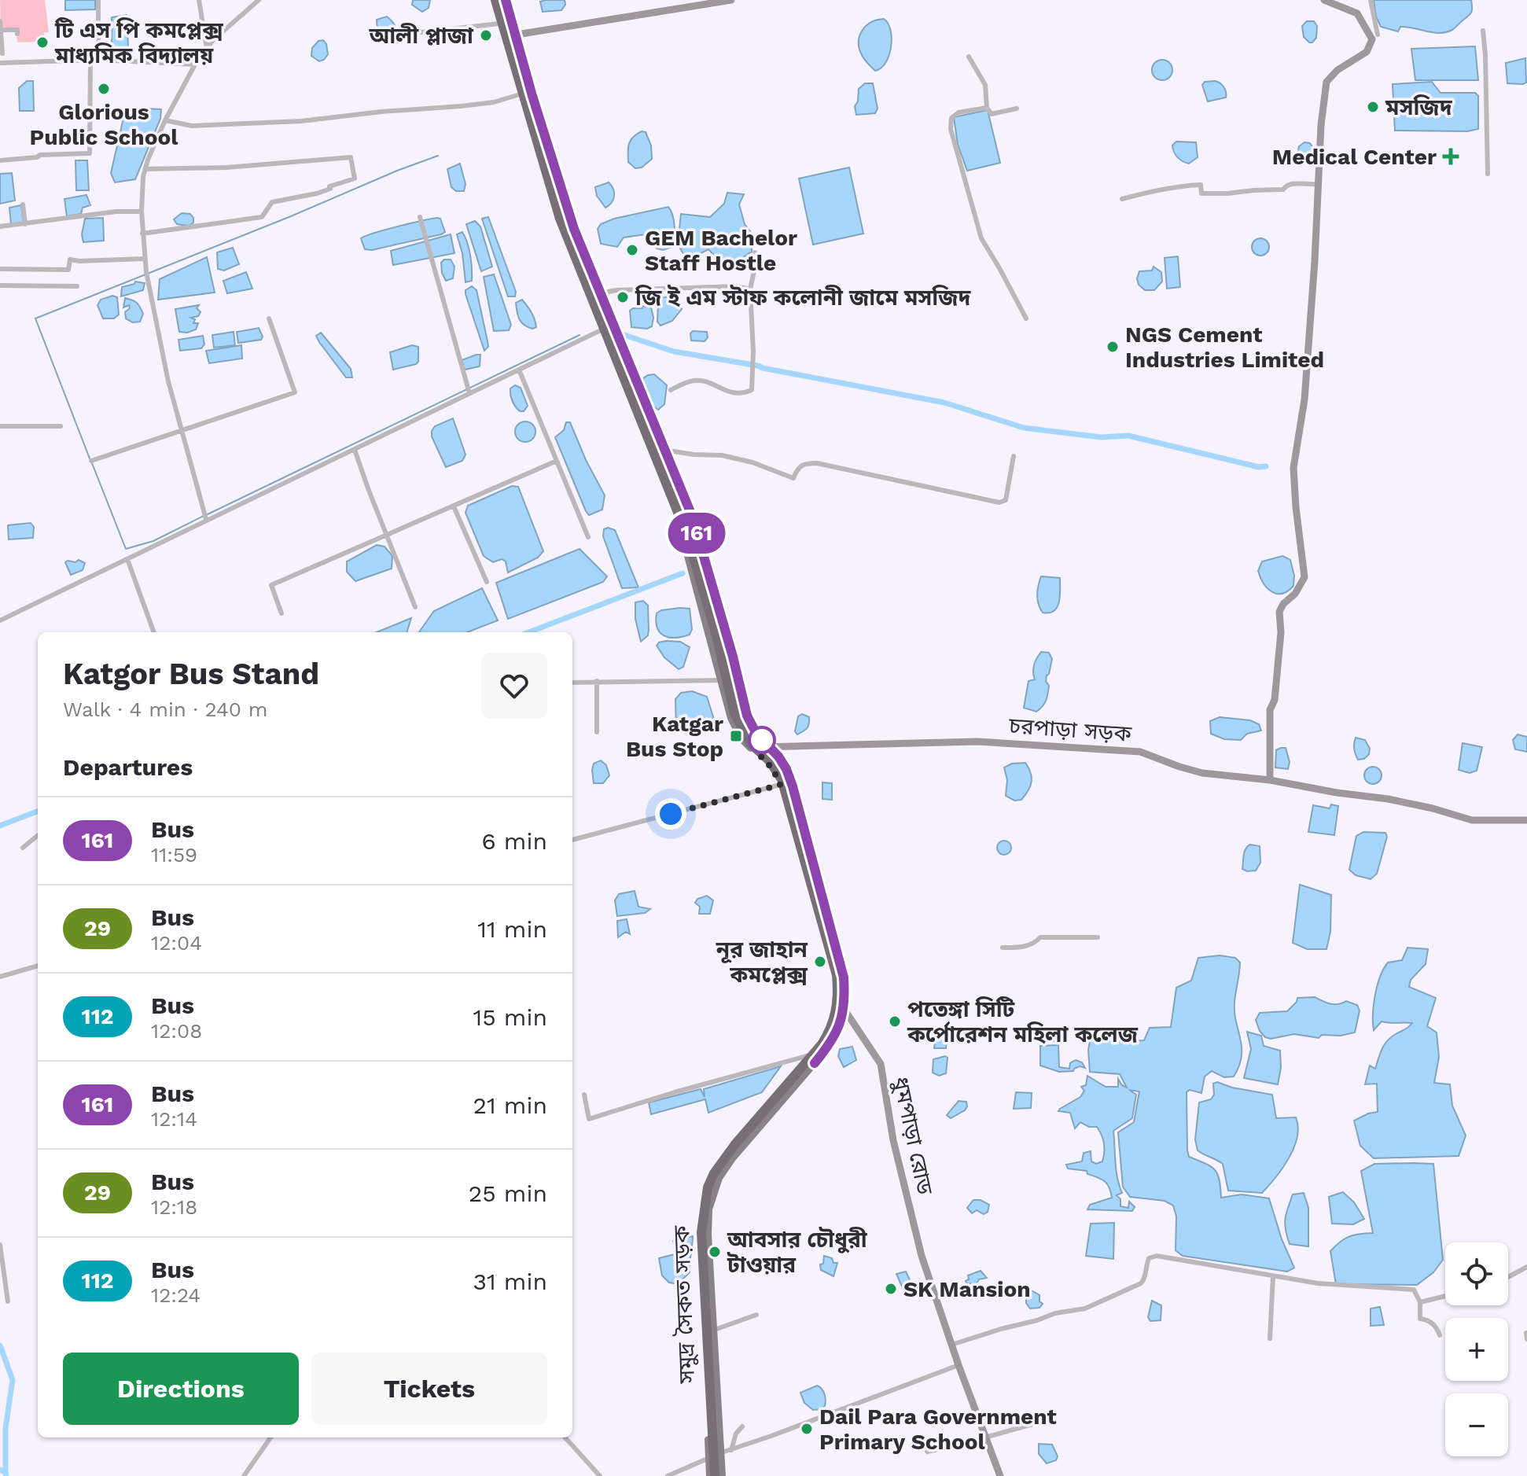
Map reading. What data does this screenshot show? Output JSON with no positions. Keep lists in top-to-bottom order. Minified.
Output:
{"streets":{"main road":["সমুদ্র সৈকত সড়ক"],"street":["চরপাড়া সড়ক","ধুমপাড়া রোড"]},"crossings":[["ধুমপাড়া রোড","সমুদ্র সৈকত সড়ক"]],"places":{"other":["আলী প্লাজা","টি এস পি কমপ্লেক্স মাধ্যমিক বিদ্যালয়","Glorious Public School","মসজিদ","GEM Bachelor Staff Hostle","জি ই এম স্টাফ কলোনী জামে মসজিদ","NGS Cement Industries Limited","নূর জাহান কমপ্লেক্স","পতেঙ্গা সিটি কর্পোরেশন মহিলা কলেজ","আবসার চৌধুরী টাওয়ার","SK Mansion","Dail Para Government Primary School"],"health":["Medical Center"],"transit":["Katgar Bus Stop"]},"lines":["bus line 161"],"page":{"on_map":"161","heading":[["Katgor Bus Stand","Walk · 4 min · 240 m"],"Departures"],"list":[{"mark":"161","name":"Bus","note":"11:59","value":"6 min"},{"mark":"29","name":"Bus","note":"12:04","value":"11 min"},{"mark":"112","name":"Bus","note":"12:08","value":"15 min"},{"mark":"161","name":"Bus","note":"12:14","value":"21 min"},{"mark":"29","name":"Bus","note":"12:18","value":"25 min"},{"mark":"112","name":"Bus","note":"12:24","value":"31 min"}],"map_buttons":["+","−"],"buttons":["Directions","Tickets"]}}
